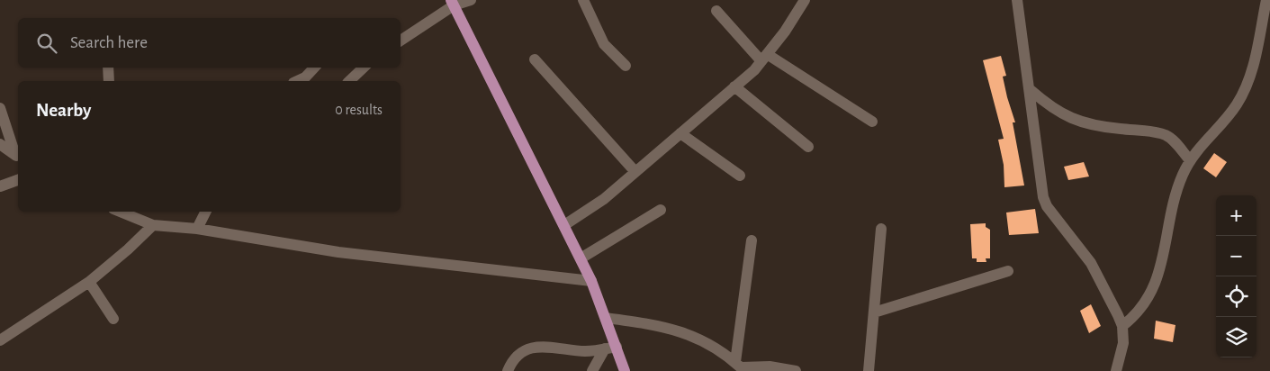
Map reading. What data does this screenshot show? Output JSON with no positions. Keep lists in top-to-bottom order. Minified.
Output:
{"page":{"search":"Search here","heading":["Nearby","0 results"],"map_buttons":["+","−"]}}
